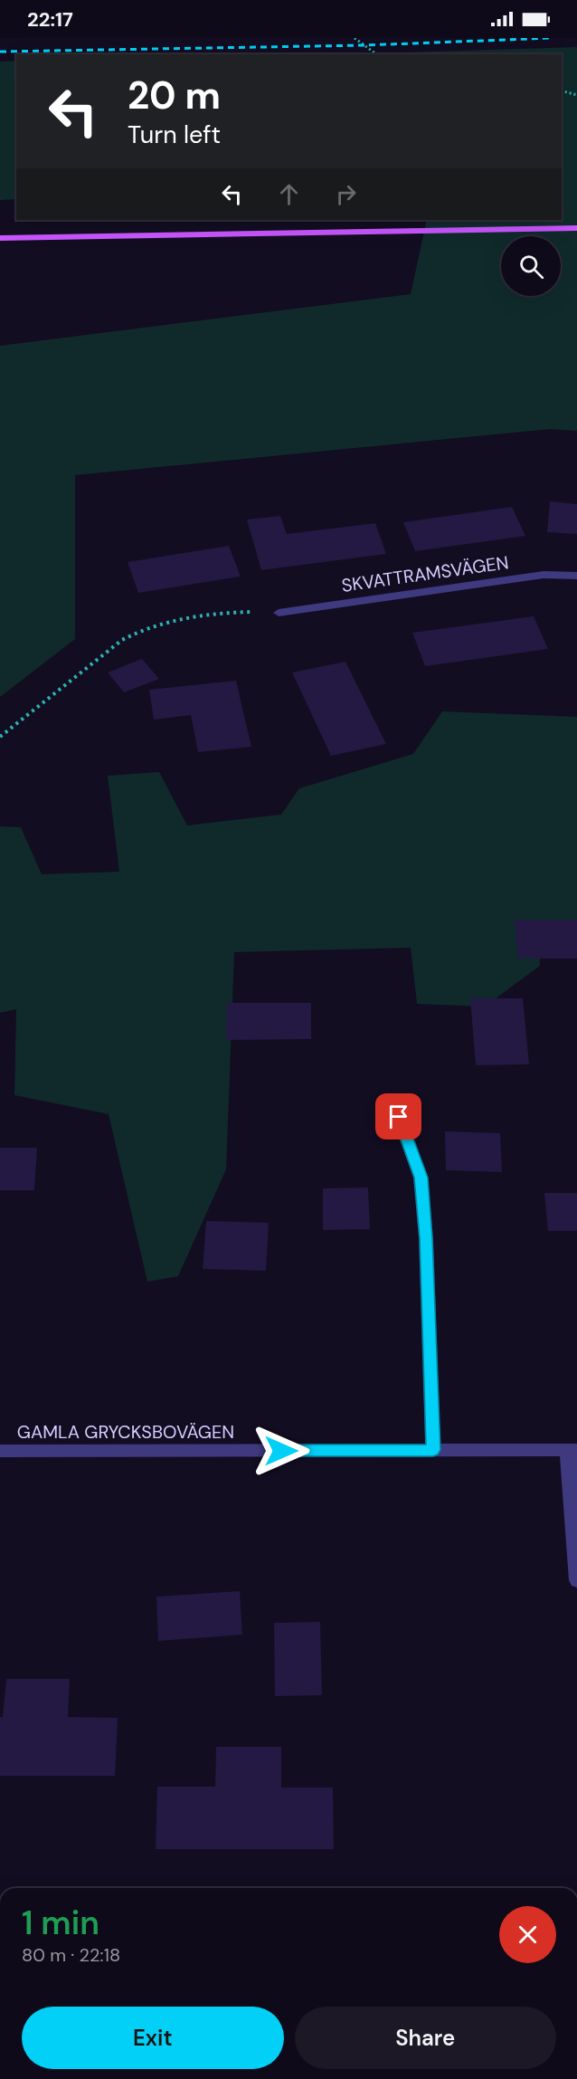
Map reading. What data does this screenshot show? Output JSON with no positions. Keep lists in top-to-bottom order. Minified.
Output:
{"streets":{"street":["SKVATTRAMSVÄGEN","GAMLA GRYCKSBOVÄGEN"]},"page":{"status":"22:17","turn":["20 m","Turn left"],"heading":["1 min","80 m · 22:18"],"buttons":["Exit","Share"]}}
